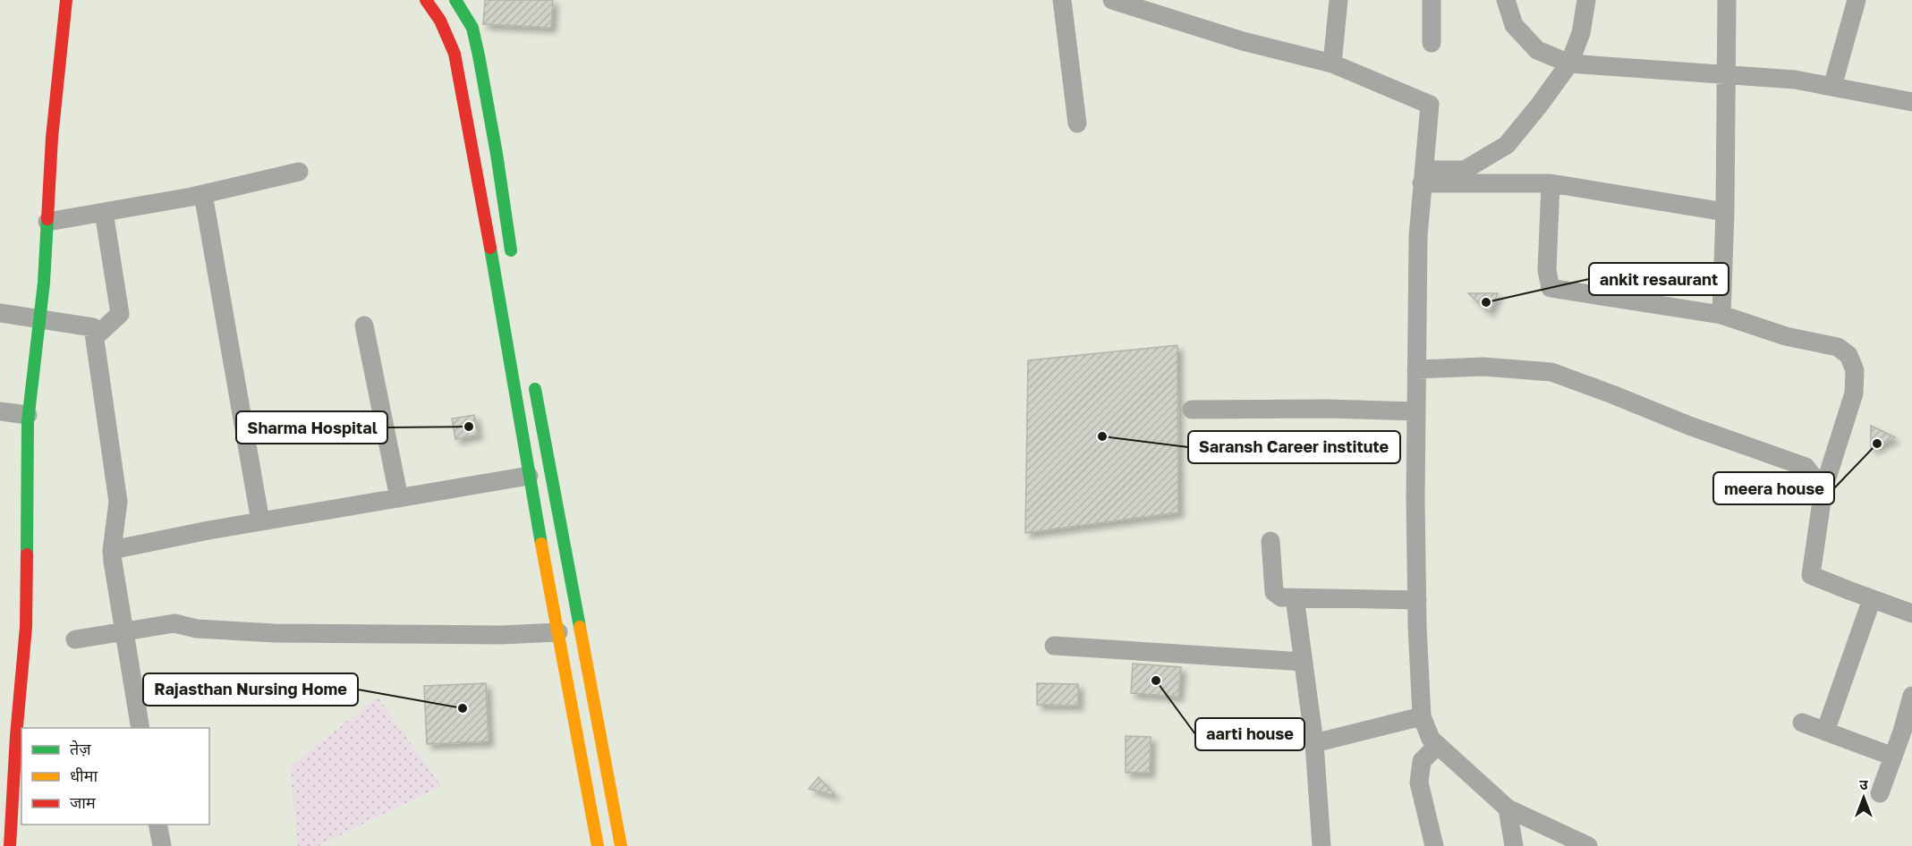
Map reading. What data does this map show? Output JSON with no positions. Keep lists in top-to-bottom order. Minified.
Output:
{"places":["ankit resaurant","Sharma Hospital","Saransh Career institute","meera house","aarti house","Rajasthan Nursing Home"],"legend":["तेज़","धीमा","जाम"],"north":"top"}
